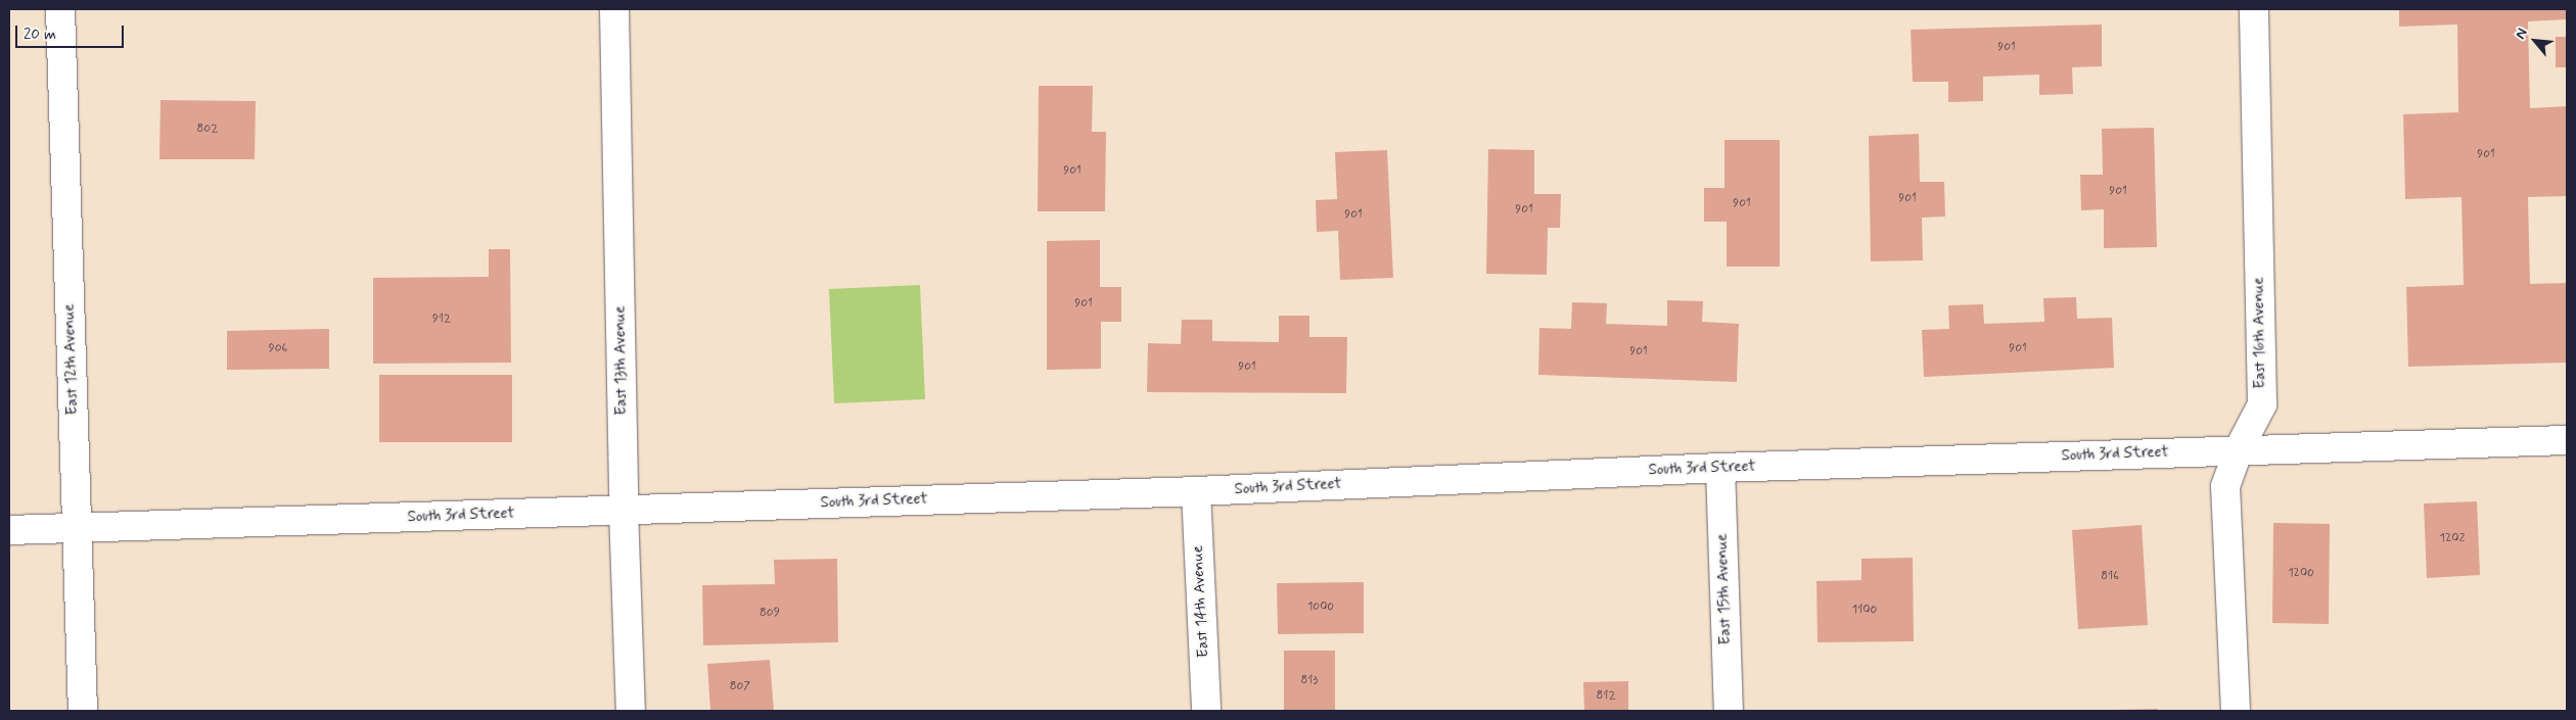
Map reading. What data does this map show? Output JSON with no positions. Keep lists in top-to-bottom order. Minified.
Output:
{"streets":{"street":["East 16th Avenue","East 12th Avenue","East 13th Avenue","South 3rd Street","East 15th Avenue","East 14th Avenue"]},"crossings":[["East 16th Avenue","South 3rd Street"],["East 12th Avenue","South 3rd Street"],["East 13th Avenue","South 3rd Street"],["South 3rd Street","East 15th Avenue"],["South 3rd Street","East 14th Avenue"]],"house_numbers":["901","802","901","901","901","901","901","901","901","901","912","906","901","901","901","1202","1200","816","1000","1100","809","813","807","812"],"scale_bar":"20 m","north":"top left"}
